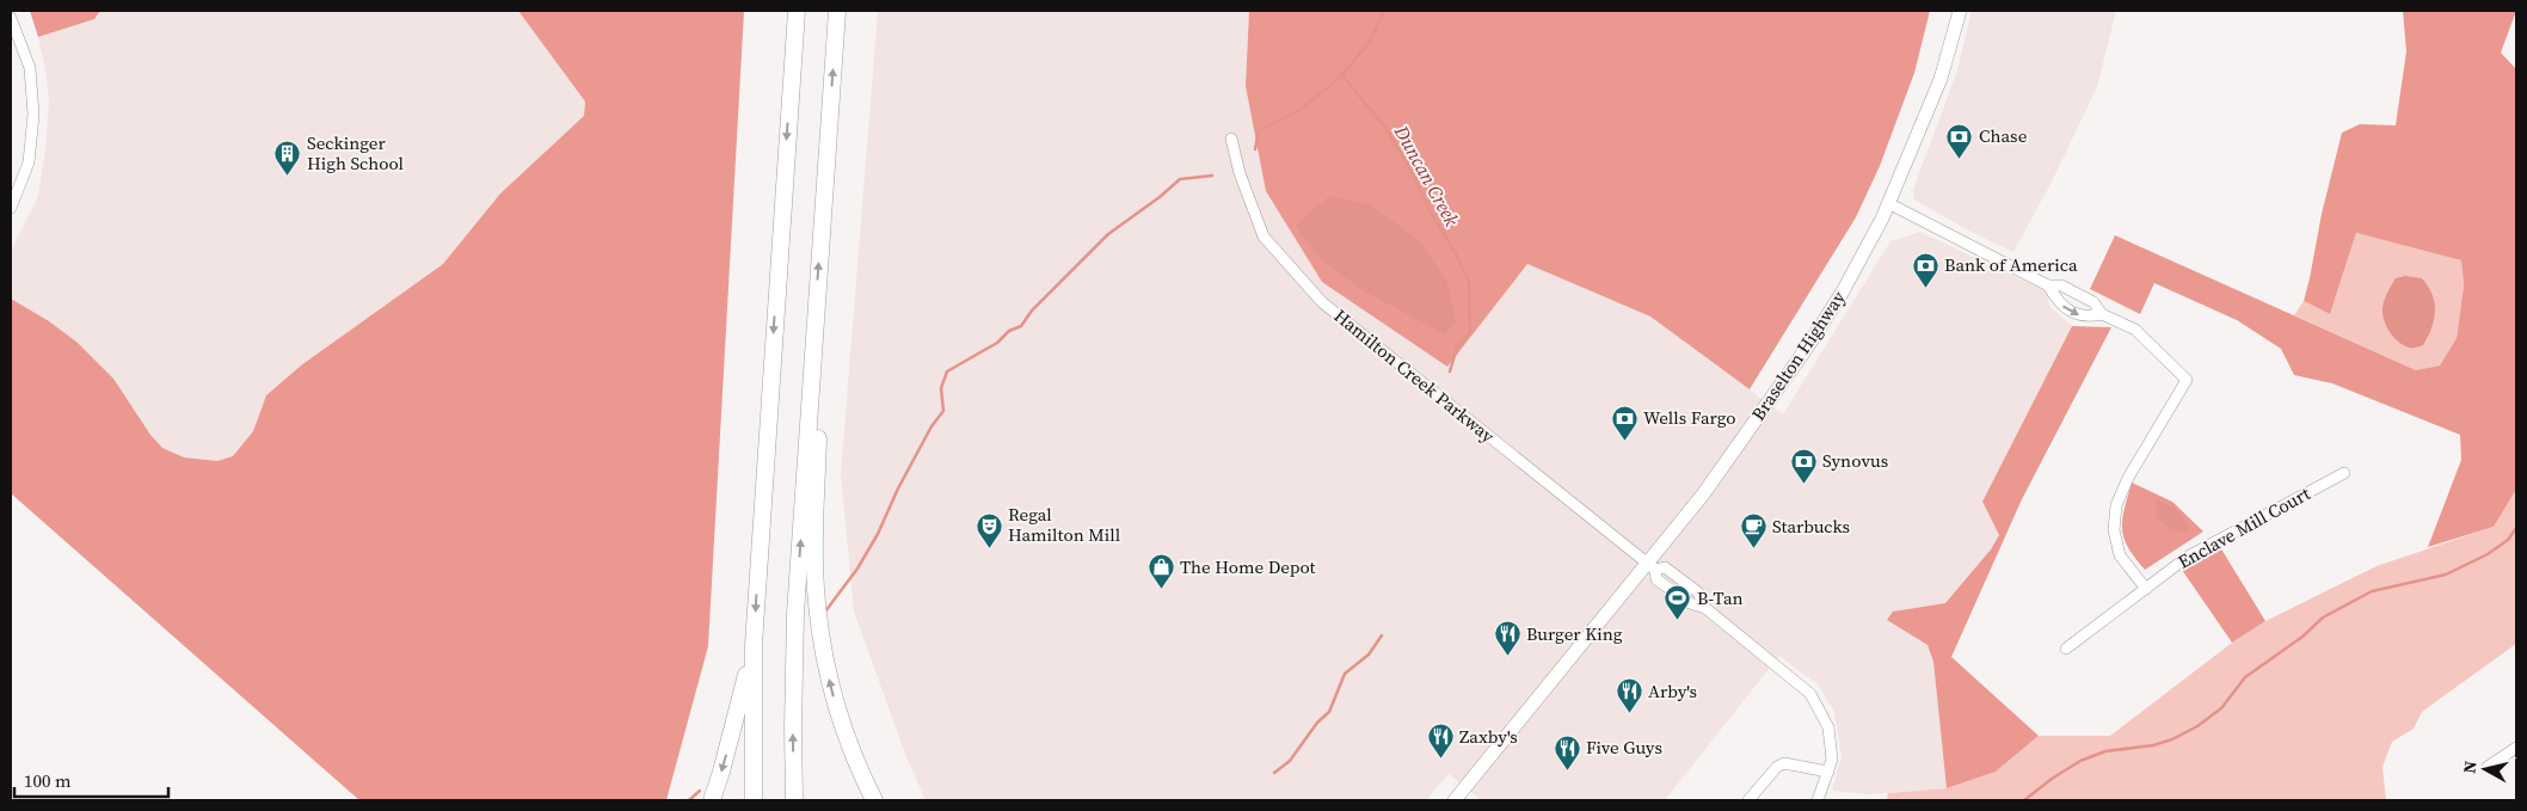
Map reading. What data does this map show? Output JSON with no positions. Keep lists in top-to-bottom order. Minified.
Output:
{"streets":{"main road":["Braselton Highway"],"street":["Hamilton Creek Parkway","Enclave Mill Court"]},"crossings":[["Braselton Highway","Hamilton Creek Parkway"]],"water":["Duncan Creek"],"places":{"bank":["Chase","Bank of America","Wells Fargo","Synovus"],"building":["Seckinger High School"],"theatre":["Regal Hamilton Mill"],"cafe":["Starbucks"],"shop":["The Home Depot"],"sports":["B-Tan"],"restaurant":["Burger King","Arby's","Zaxby's","Five Guys"]},"scale_bar":"100 m","north":"left"}
